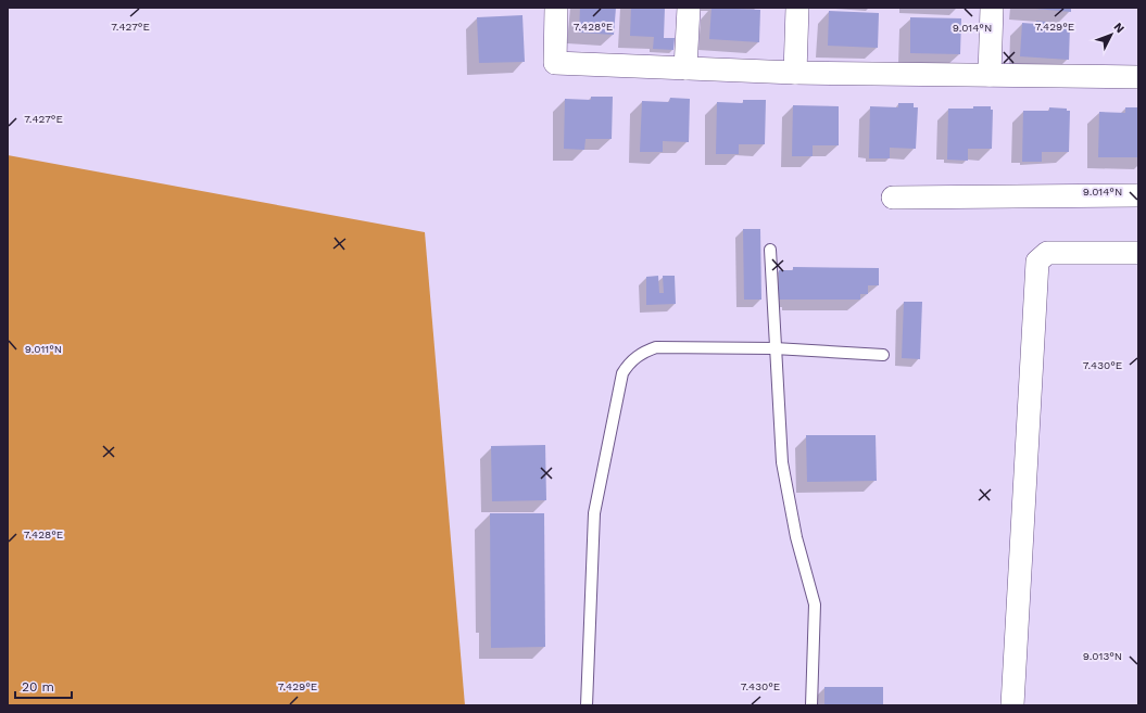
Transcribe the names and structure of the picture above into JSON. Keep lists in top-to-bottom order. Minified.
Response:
{"scale_bar":"20 m","north":"top right","coordinates":["7.428°E","7.427°E","7.429°E","9.014°N","9.011°N","7.430°E","9.013°N"]}
